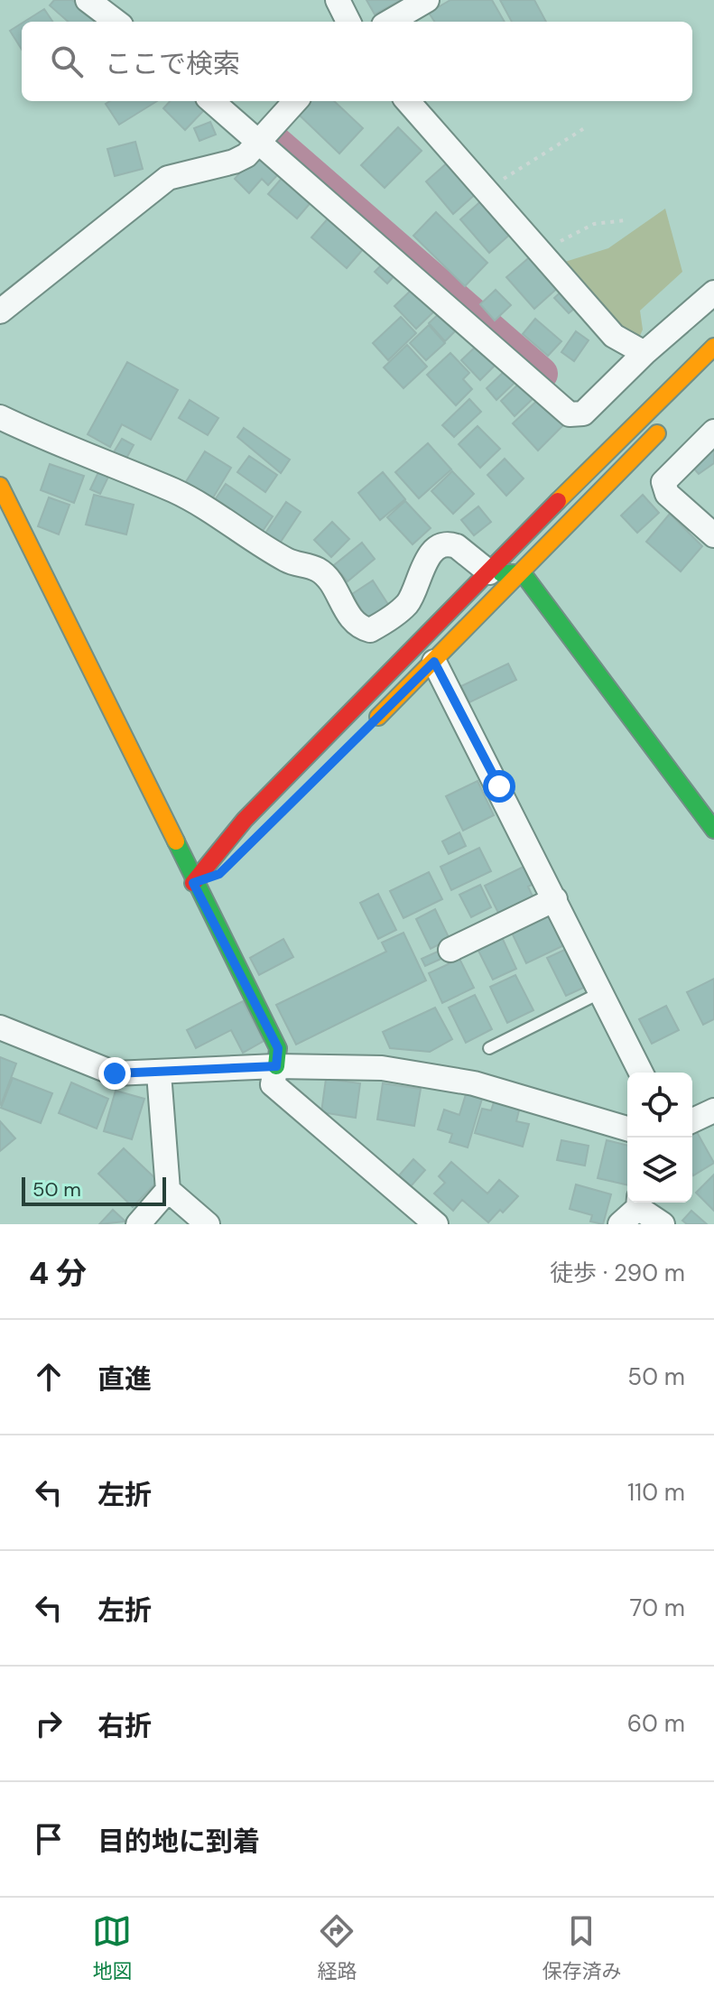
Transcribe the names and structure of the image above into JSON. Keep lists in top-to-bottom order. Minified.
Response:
{"scale_bar":"50 m","page":{"search":"ここで検索","scale":"50 m","heading":["4 分","徒歩 · 290 m"],"list":[["直進","50 m"],["左折","110 m"],["左折","70 m"],["右折","60 m"],"目的地に到着"],"nav":["地図","経路","保存済み"]}}
